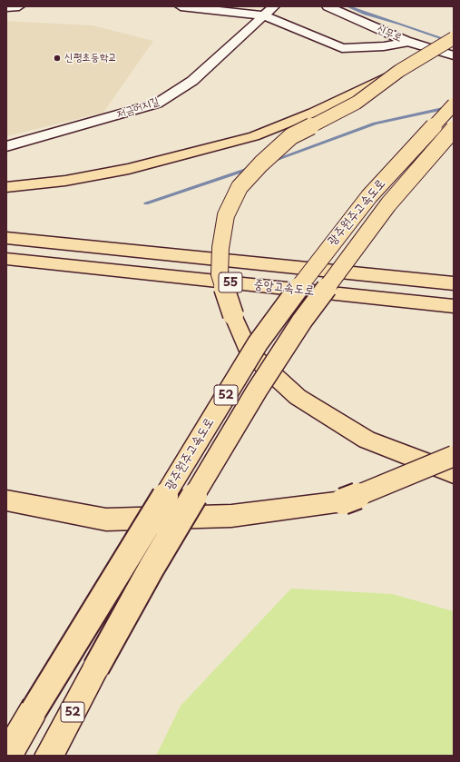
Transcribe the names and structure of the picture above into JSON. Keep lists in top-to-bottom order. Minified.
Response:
{"streets":{"highway":["광주원주고속도로","55","중앙고속도로","52"],"street":["신무로","저금어지길"]},"places":["신평초등학교"]}
